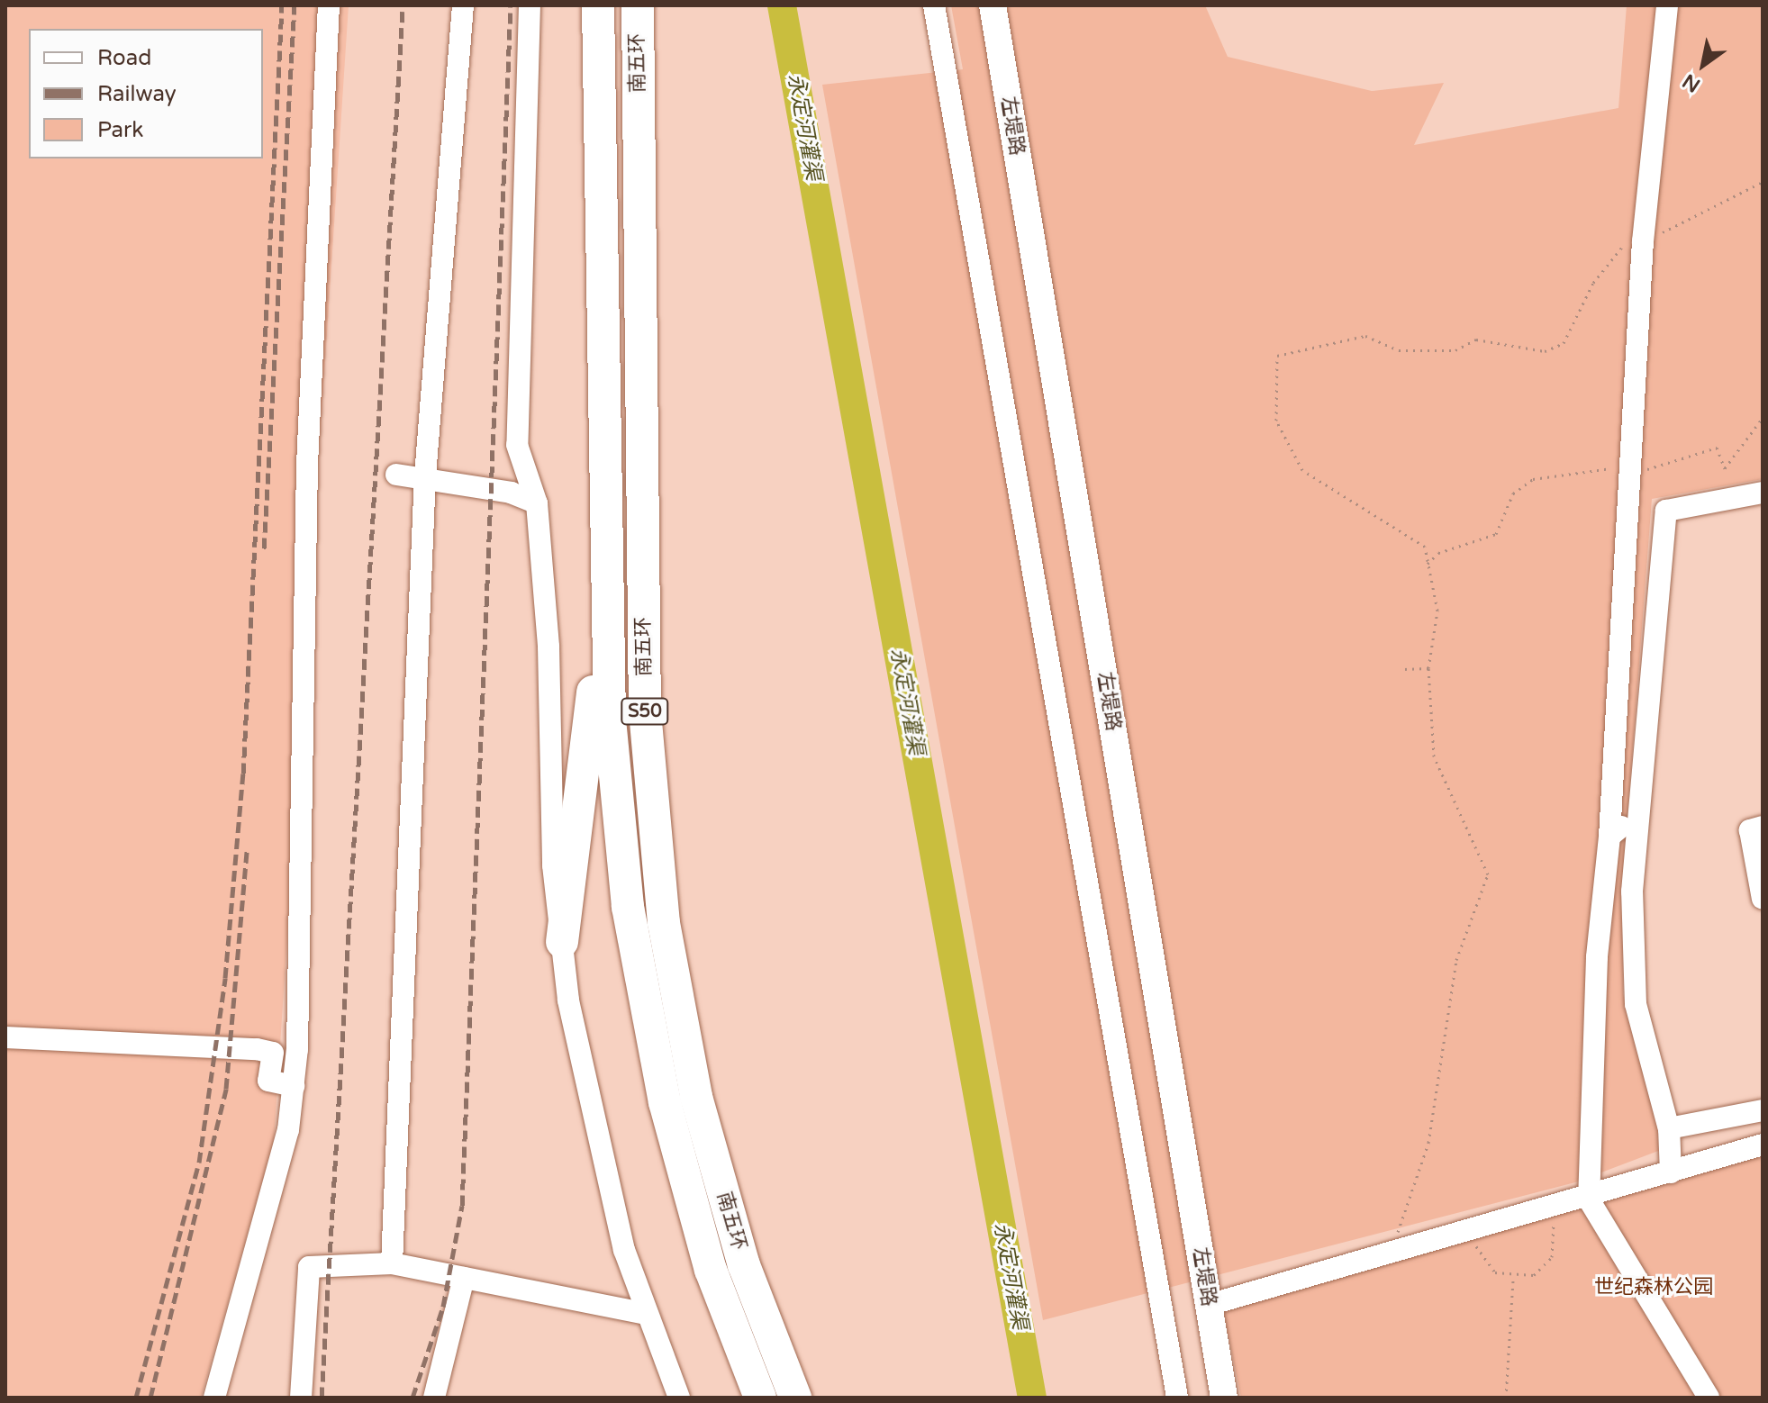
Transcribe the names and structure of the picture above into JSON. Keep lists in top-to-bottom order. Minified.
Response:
{"streets":{"highway":["南五环","S50"],"main road":["左堤路"]},"water":["永定河灌渠"],"parks":["世纪森林公园"],"legend":["Road","Railway","Park"],"north":"bottom left"}
